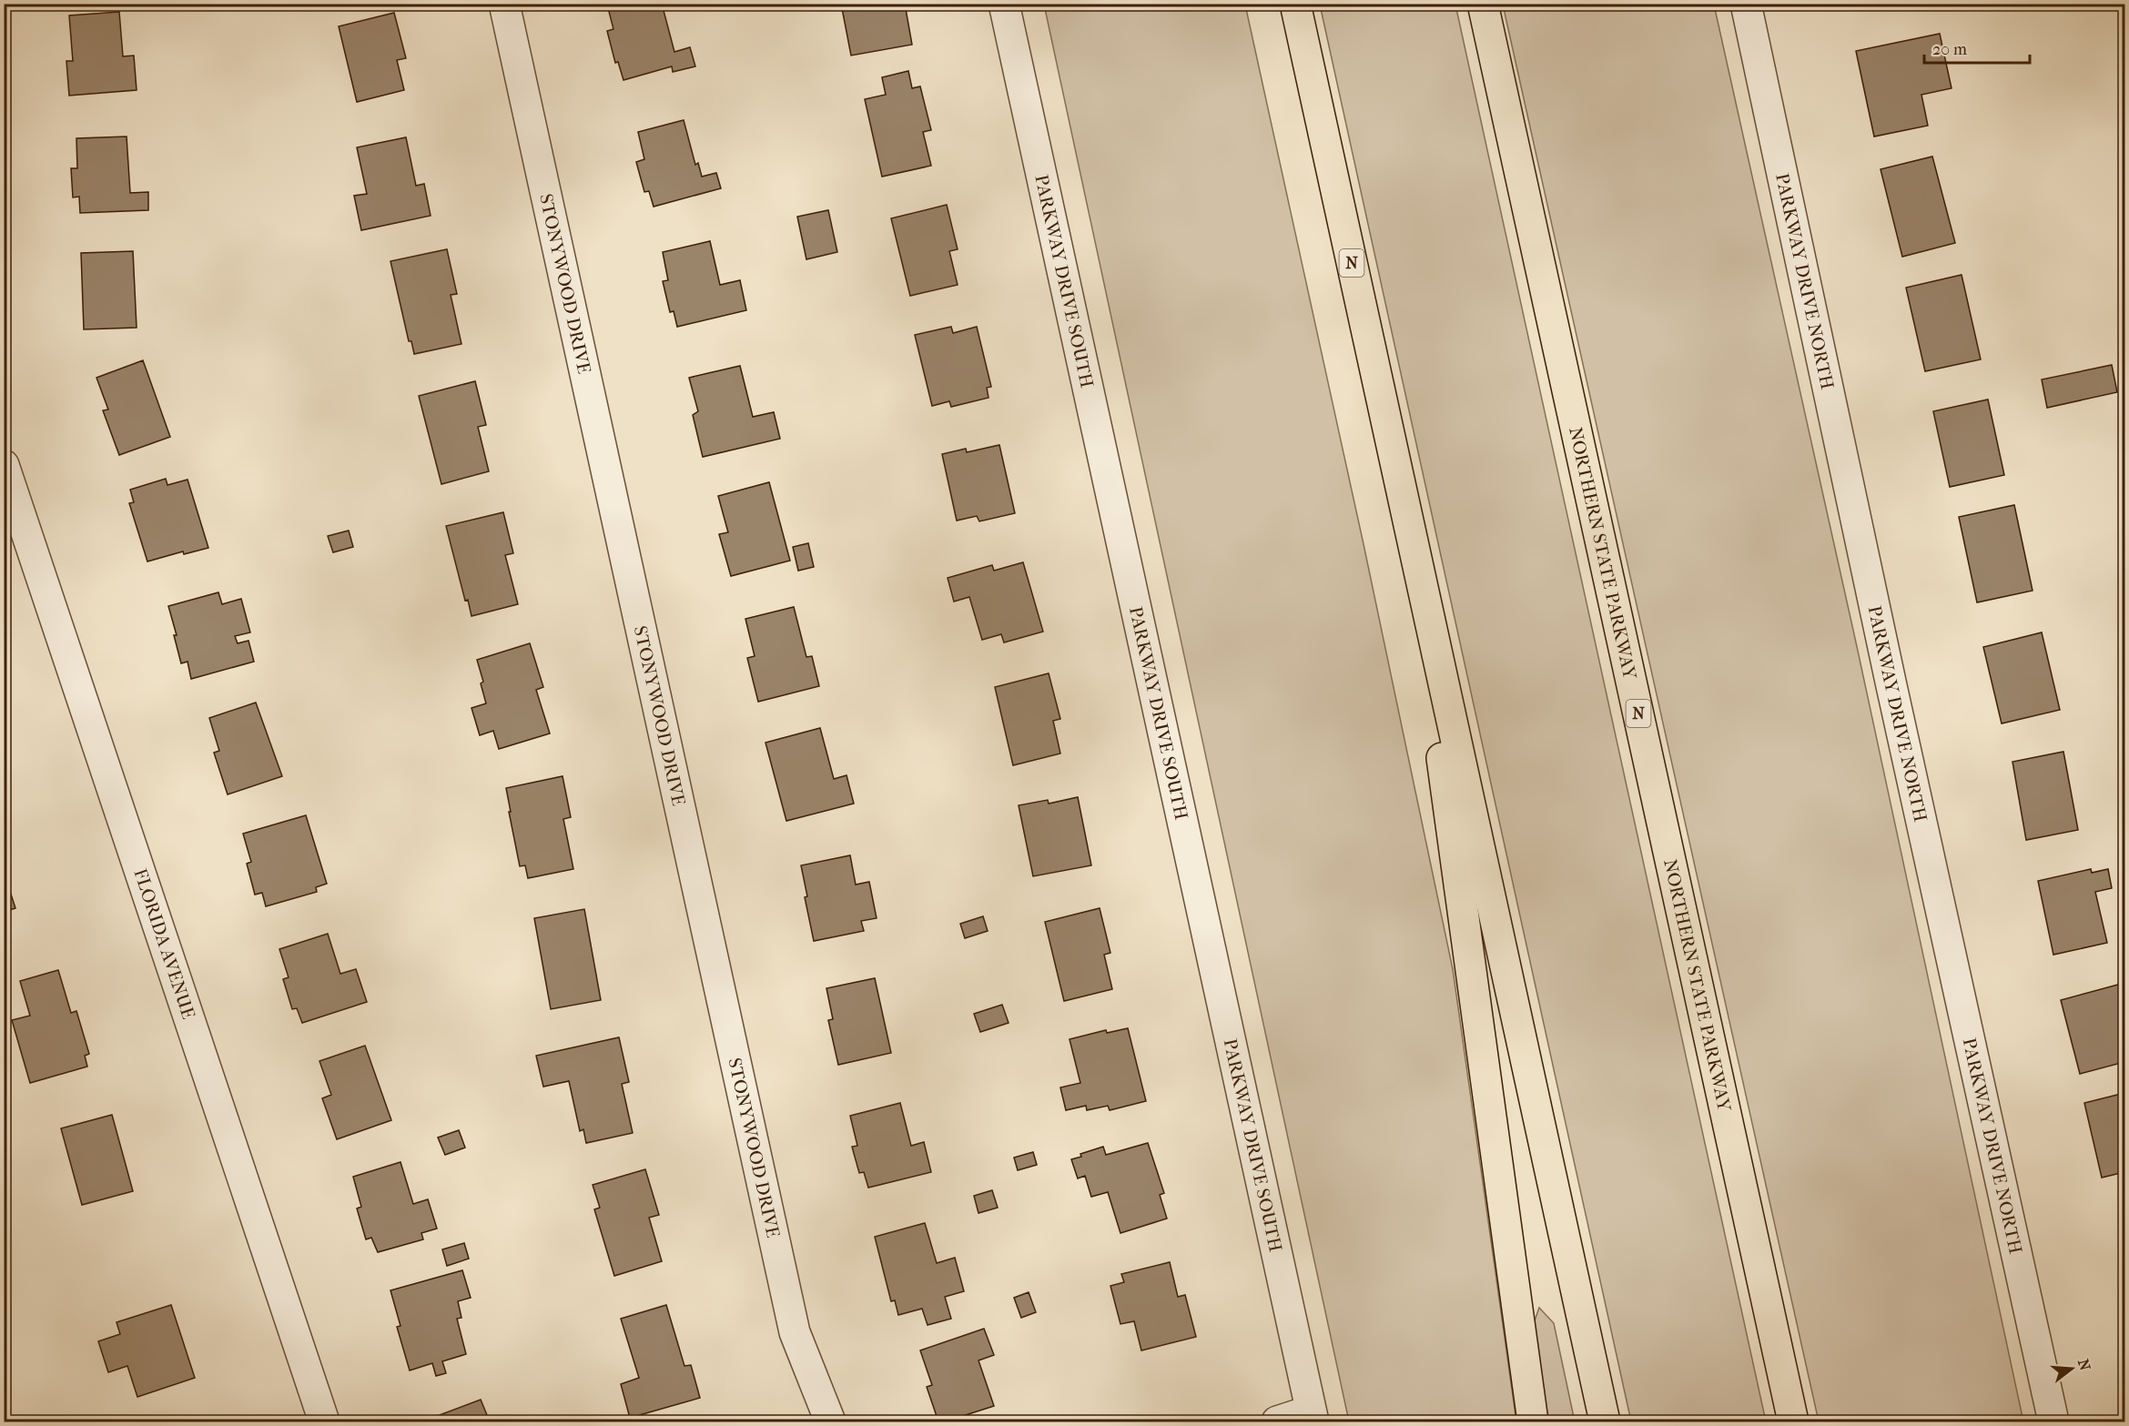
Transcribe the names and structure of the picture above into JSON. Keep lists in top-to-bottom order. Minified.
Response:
{"streets":{"highway":["N","NORTHERN STATE PARKWAY"],"street":["PARKWAY DRIVE SOUTH","PARKWAY DRIVE NORTH","STONYWOOD DRIVE","FLORIDA AVENUE"]},"scale_bar":"20 m","north":"right"}
